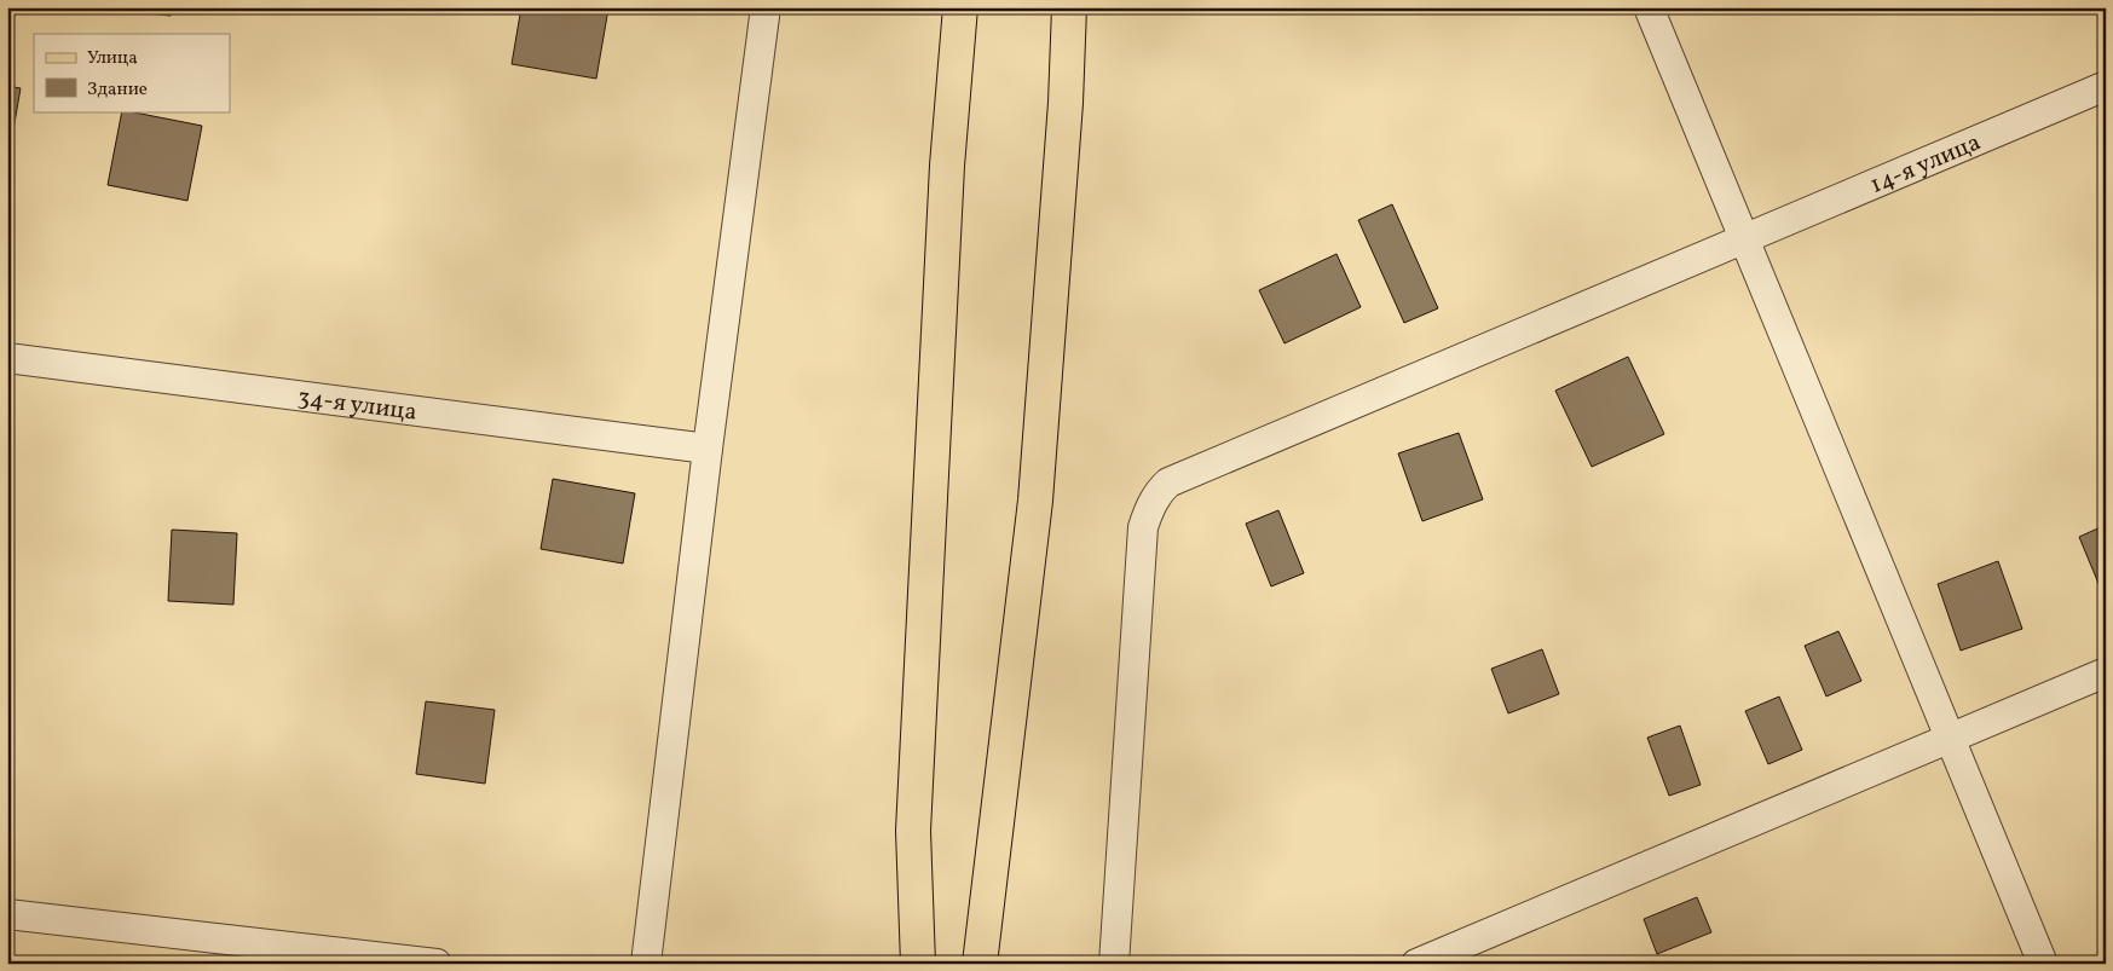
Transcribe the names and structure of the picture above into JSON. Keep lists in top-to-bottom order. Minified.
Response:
{"streets":{"street":["14-я улица","34-я улица"]},"legend":["Улица","Здание"]}
